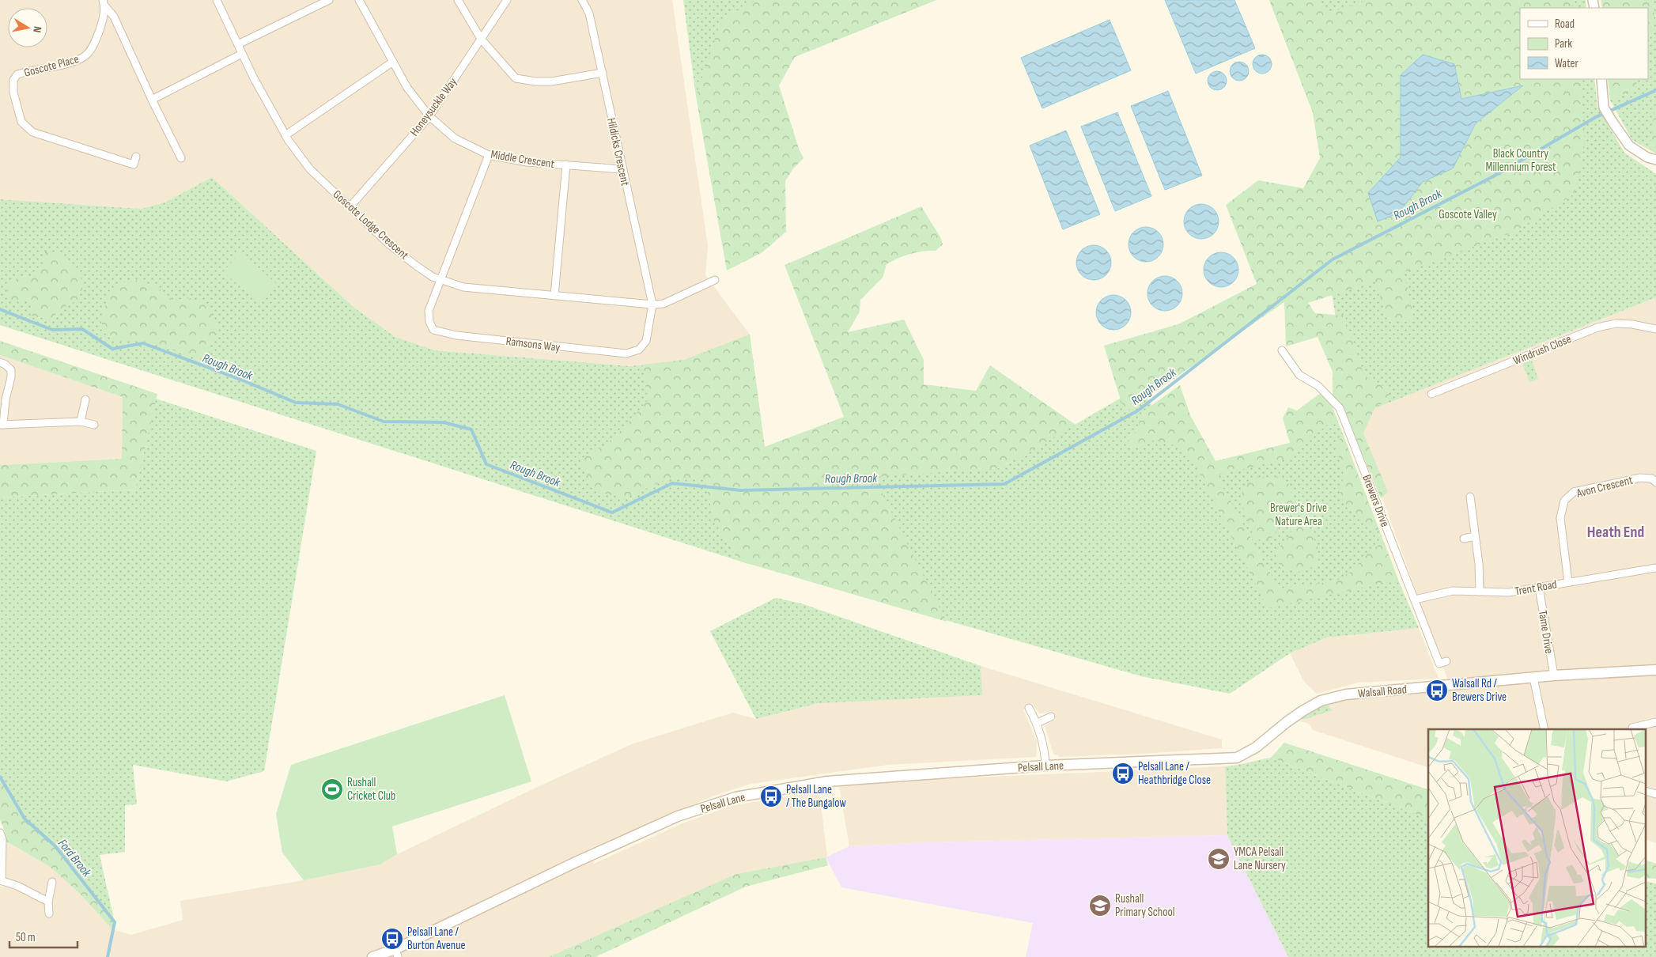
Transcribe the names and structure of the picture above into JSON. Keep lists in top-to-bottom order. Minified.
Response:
{"streets":{"main road":["Walsall Road","Pelsall Lane"],"street":["Goscote Place","Honeysuckle Way","Hildicks Crescent","Middle Crescent","Goscote Lodge Crescent","Ramsons Way","Windrush Close","Avon Crescent","Brewers Drive","Trent Road","Tame Drive"]},"crossings":[["Honeysuckle Way","Middle Crescent"],["Honeysuckle Way","Goscote Lodge Crescent"],["Hildicks Crescent","Middle Crescent"],["Hildicks Crescent","Goscote Lodge Crescent"],["Hildicks Crescent","Ramsons Way"],["Middle Crescent","Ramsons Way"],["Goscote Lodge Crescent","Ramsons Way"],["Avon Crescent","Trent Road"],["Brewers Drive","Trent Road"],["Trent Road","Tame Drive"],["Tame Drive","Walsall Road"],["Walsall Road","Pelsall Lane"]],"districts":["Heath End"],"water":["Rough Brook","Ford Brook"],"parks":["Black Country Millennium Forest","Goscote Valley","Brewer's Drive Nature Area"],"places":{"bus stop":["Walsall Rd / Brewers Drive","Pelsall Lane / Heathbridge Close","Pelsall Lane / The Bungalow","Pelsall Lane / Burton Avenue"],"sports":["Rushall Cricket Club"],"school or university":["YMCA Pelsall Lane Nursery","Rushall Primary School"]},"legend":["Road","Park","Water"],"scale_bar":"50 m","north":"right"}
